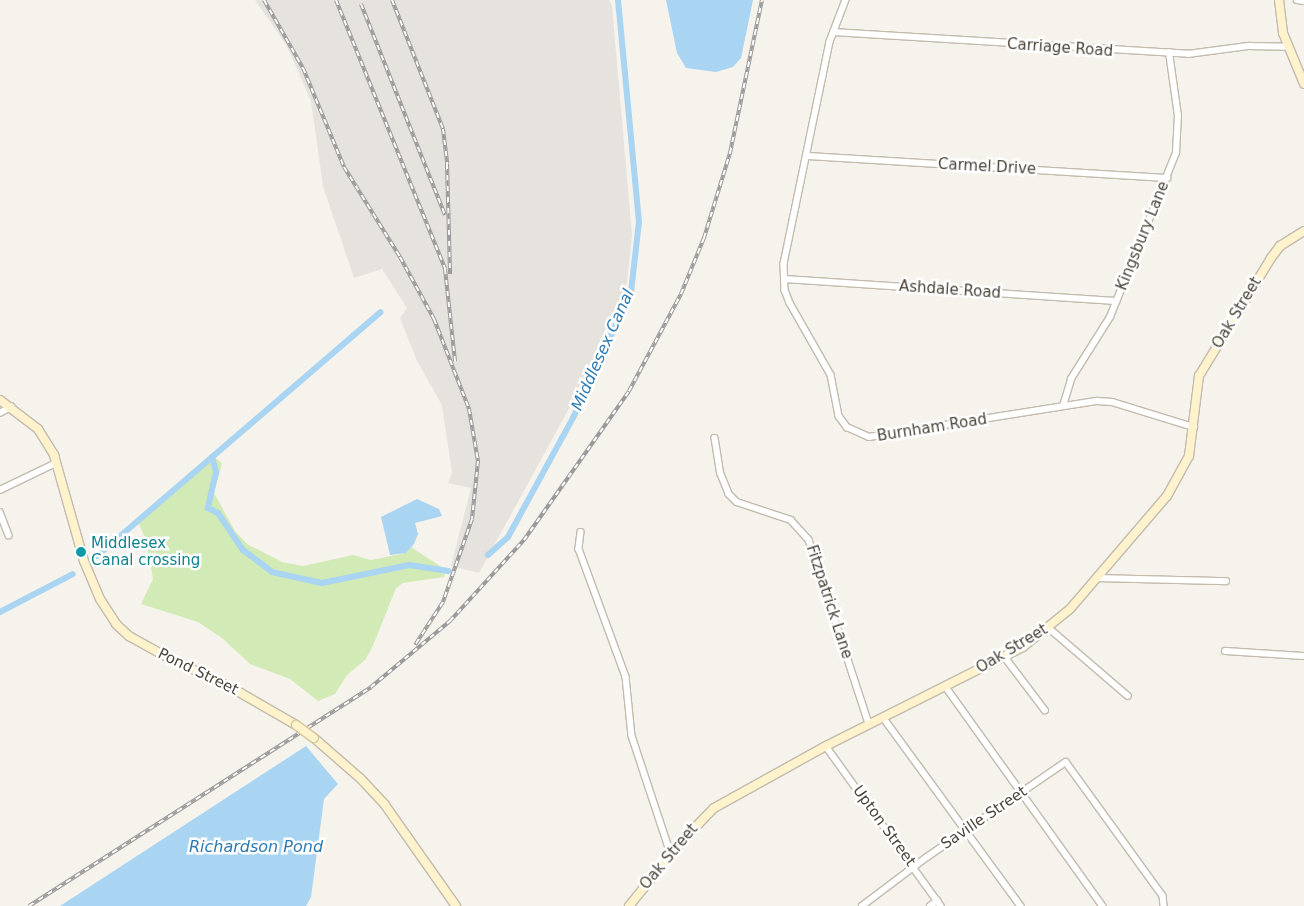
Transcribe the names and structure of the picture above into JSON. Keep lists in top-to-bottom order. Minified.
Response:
{"streets":{"street":["Carriage Road","Carmel Drive","Kingsbury Lane","Ashdale Road","Oak Street","Burnham Road","Fitzpatrick Lane","Pond Street","Saville Street","Upton Street"]},"crossings":[["Carriage Road","Kingsbury Lane"],["Carriage Road","Burnham Road"],["Carmel Drive","Kingsbury Lane"],["Carmel Drive","Burnham Road"],["Kingsbury Lane","Ashdale Road"],["Kingsbury Lane","Burnham Road"],["Ashdale Road","Burnham Road"],["Oak Street","Burnham Road"],["Oak Street","Fitzpatrick Lane"],["Oak Street","Upton Street"],["Saville Street","Upton Street"]],"water":["Middlesex Canal","Richardson Pond"],"places":["Middlesex Canal crossing"]}
